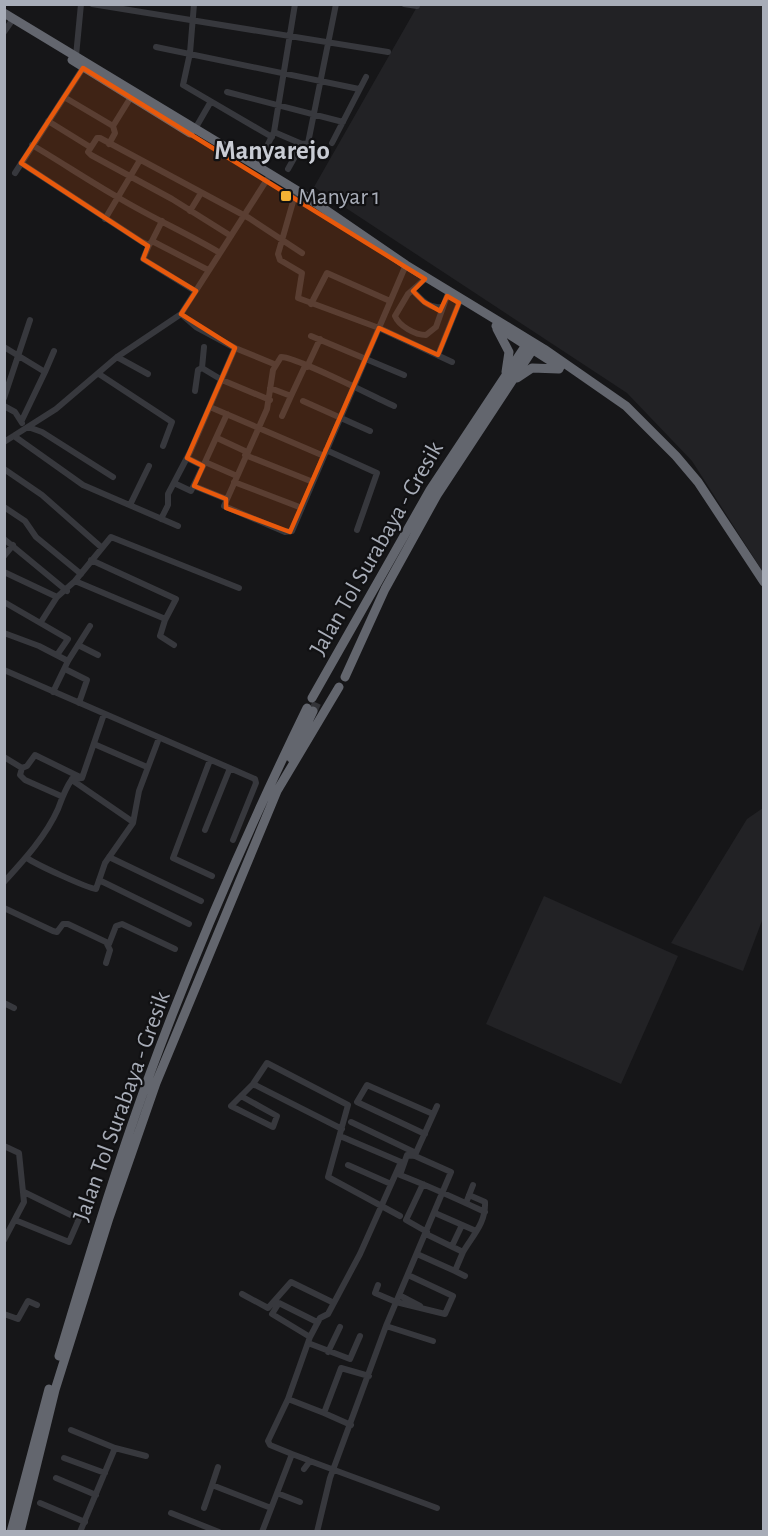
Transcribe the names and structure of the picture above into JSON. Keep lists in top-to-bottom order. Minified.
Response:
{"streets":{"highway":["Jalan Tol Surabaya - Gresik"]},"districts":["Manyarejo"],"places":{"transit":["Manyar 1"]}}
